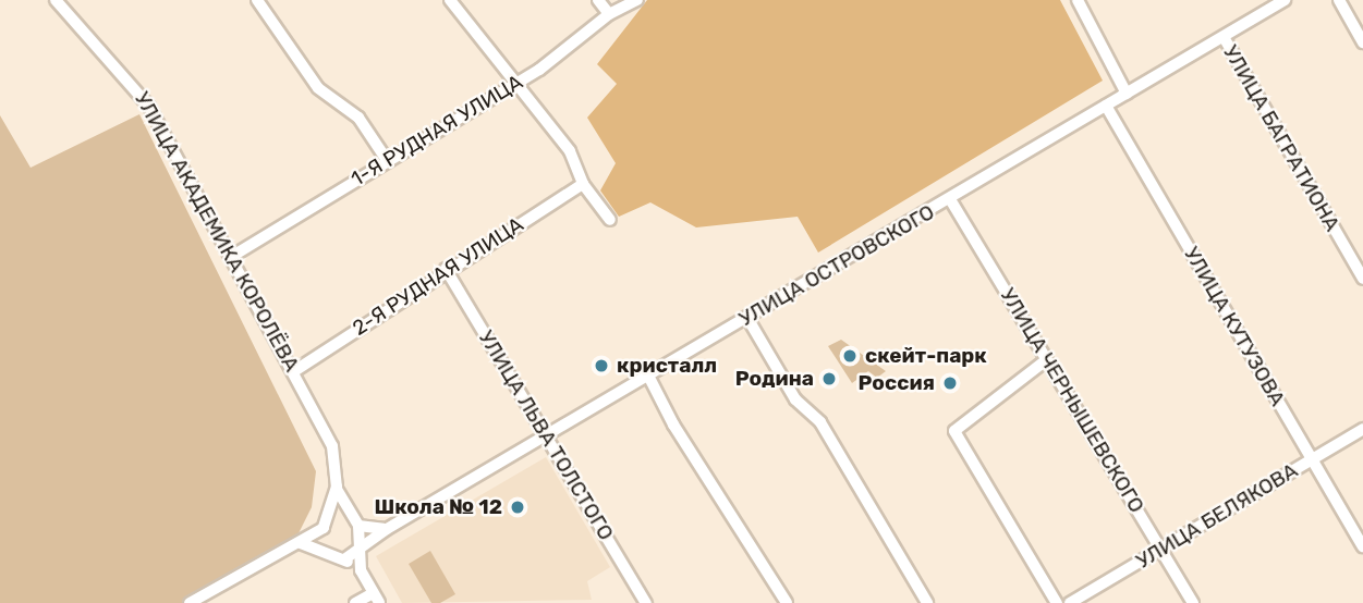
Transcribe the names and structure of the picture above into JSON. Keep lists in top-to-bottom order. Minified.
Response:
{"streets":{"street":["1-Я РУДНАЯ УЛИЦА","УЛИЦА БАГРАТИОНА","УЛИЦА АКАДЕМИКА КОРОЛЁВА","УЛИЦА ОСТРОВСКОГО","2-Я РУДНАЯ УЛИЦА","УЛИЦА КУТУЗОВА","УЛИЦА ЧЕРНЫШЕВСКОГО","УЛИЦА ЛЬВА ТОЛСТОГО","УЛИЦА БЕЛЯКОВА"]},"crossings":[["1-Я РУДНАЯ УЛИЦА","УЛИЦА АКАДЕМИКА КОРОЛЁВА"],["УЛИЦА БАГРАТИОНА","УЛИЦА ОСТРОВСКОГО"],["УЛИЦА АКАДЕМИКА КОРОЛЁВА","2-Я РУДНАЯ УЛИЦА"],["УЛИЦА ОСТРОВСКОГО","УЛИЦА КУТУЗОВА"],["УЛИЦА ОСТРОВСКОГО","УЛИЦА ЧЕРНЫШЕВСКОГО"],["УЛИЦА ОСТРОВСКОГО","УЛИЦА ЛЬВА ТОЛСТОГО"],["2-Я РУДНАЯ УЛИЦА","УЛИЦА ЛЬВА ТОЛСТОГО"],["УЛИЦА КУТУЗОВА","УЛИЦА БЕЛЯКОВА"],["УЛИЦА ЧЕРНЫШЕВСКОГО","УЛИЦА БЕЛЯКОВА"]],"places":["скейт-парк","кристалл","Родина","Россия","Школа № 12"]}
